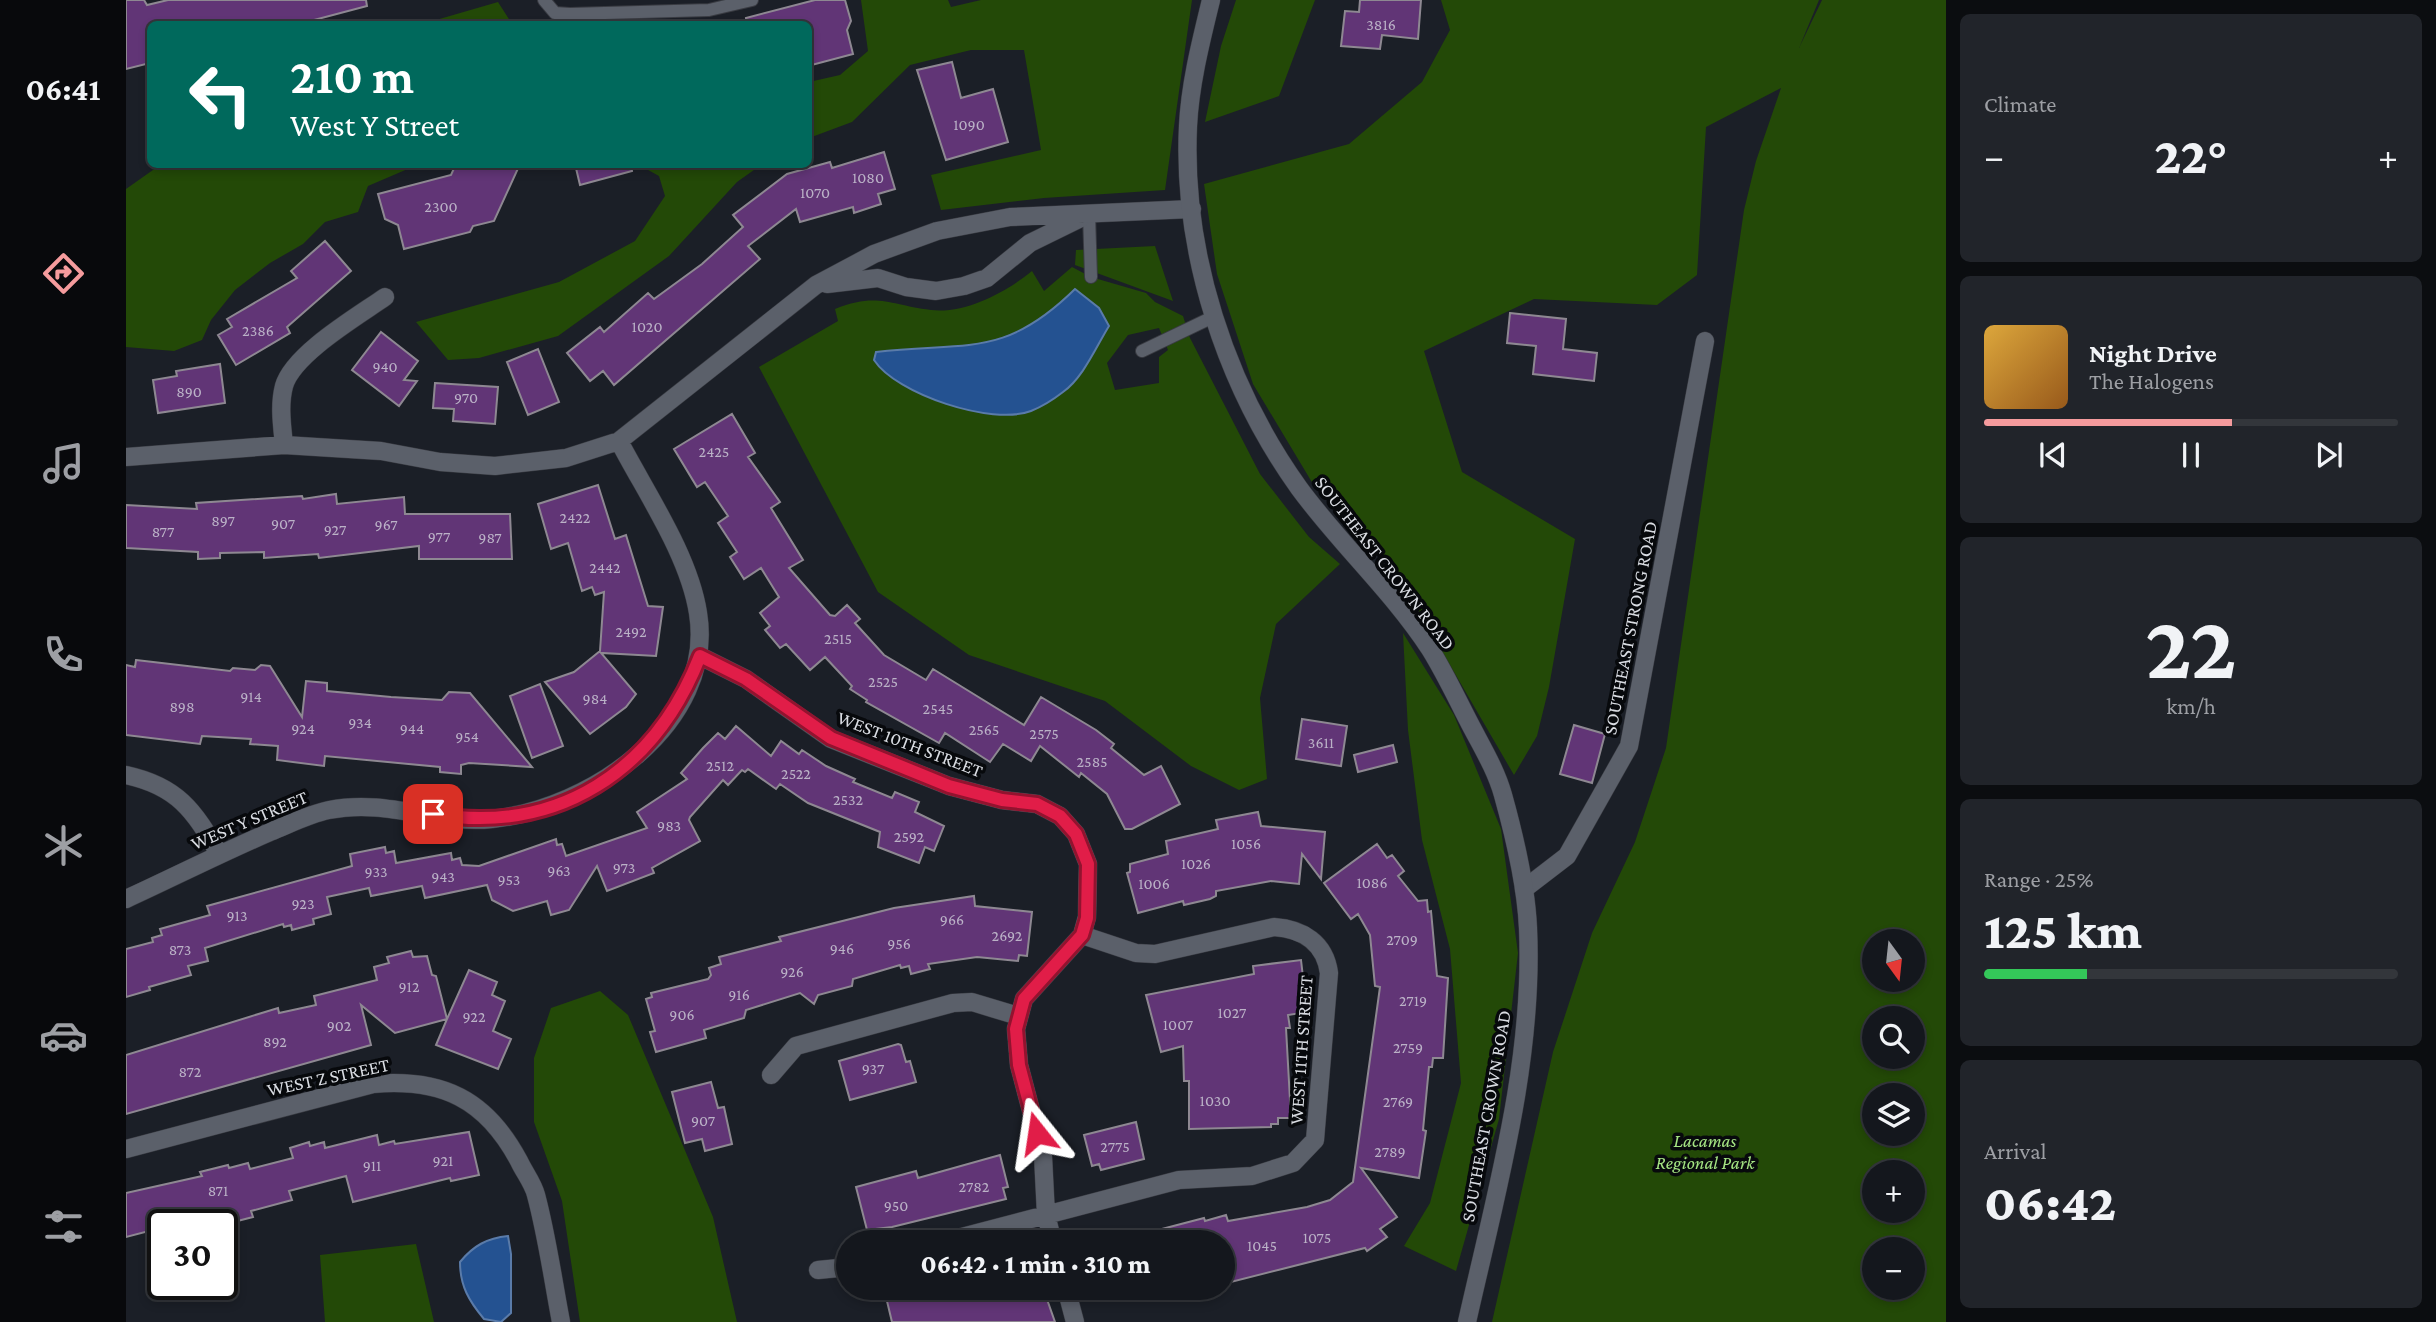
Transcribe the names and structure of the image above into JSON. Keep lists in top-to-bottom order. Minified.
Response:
{"streets":{"street":["SOUTHEAST CROWN ROAD","SOUTHEAST STRONG ROAD","WEST 10TH STREET","WEST Y STREET","WEST 11TH STREET","WEST Z STREET"]},"crossings":[["SOUTHEAST CROWN ROAD","SOUTHEAST STRONG ROAD"],["WEST 10TH STREET","WEST Y STREET"],["WEST 10TH STREET","WEST 11TH STREET"]],"parks":["Lacamas Regional Park"],"house_numbers":["3816","1090","1080","1070","2300","1020","2386","940","890","970","2425","2422","897","907","967","927","877","977","987","2442","2492","2515","2525","914","984","898","2545","934","924","944","2565","2575","954","3611","2585","2512","2522","2532","983","2592","1056","1026","973","963","933","943","953","1086","1006","923","913","966","2692","2709","956","946","873","926","912","916","2719","1027","906","922","1007","902","892","2759","937","872","1030","2769","907","2775","2789","921","911","2782","871","950","1075","1045"],"north":"bottom","page":{"tabs":"06:41","tile":["Climate",["22","km/h"],["Range · 25%","125 km"],["Arrival","06:42"]],"turn":["210 m","West Y Street"],"heat":["−","22°","+"],"song":["Night Drive","The Halogens"],"map_buttons":["+","−"],"limit":"30","trip":"06:42 · 1 min · 310 m"}}
